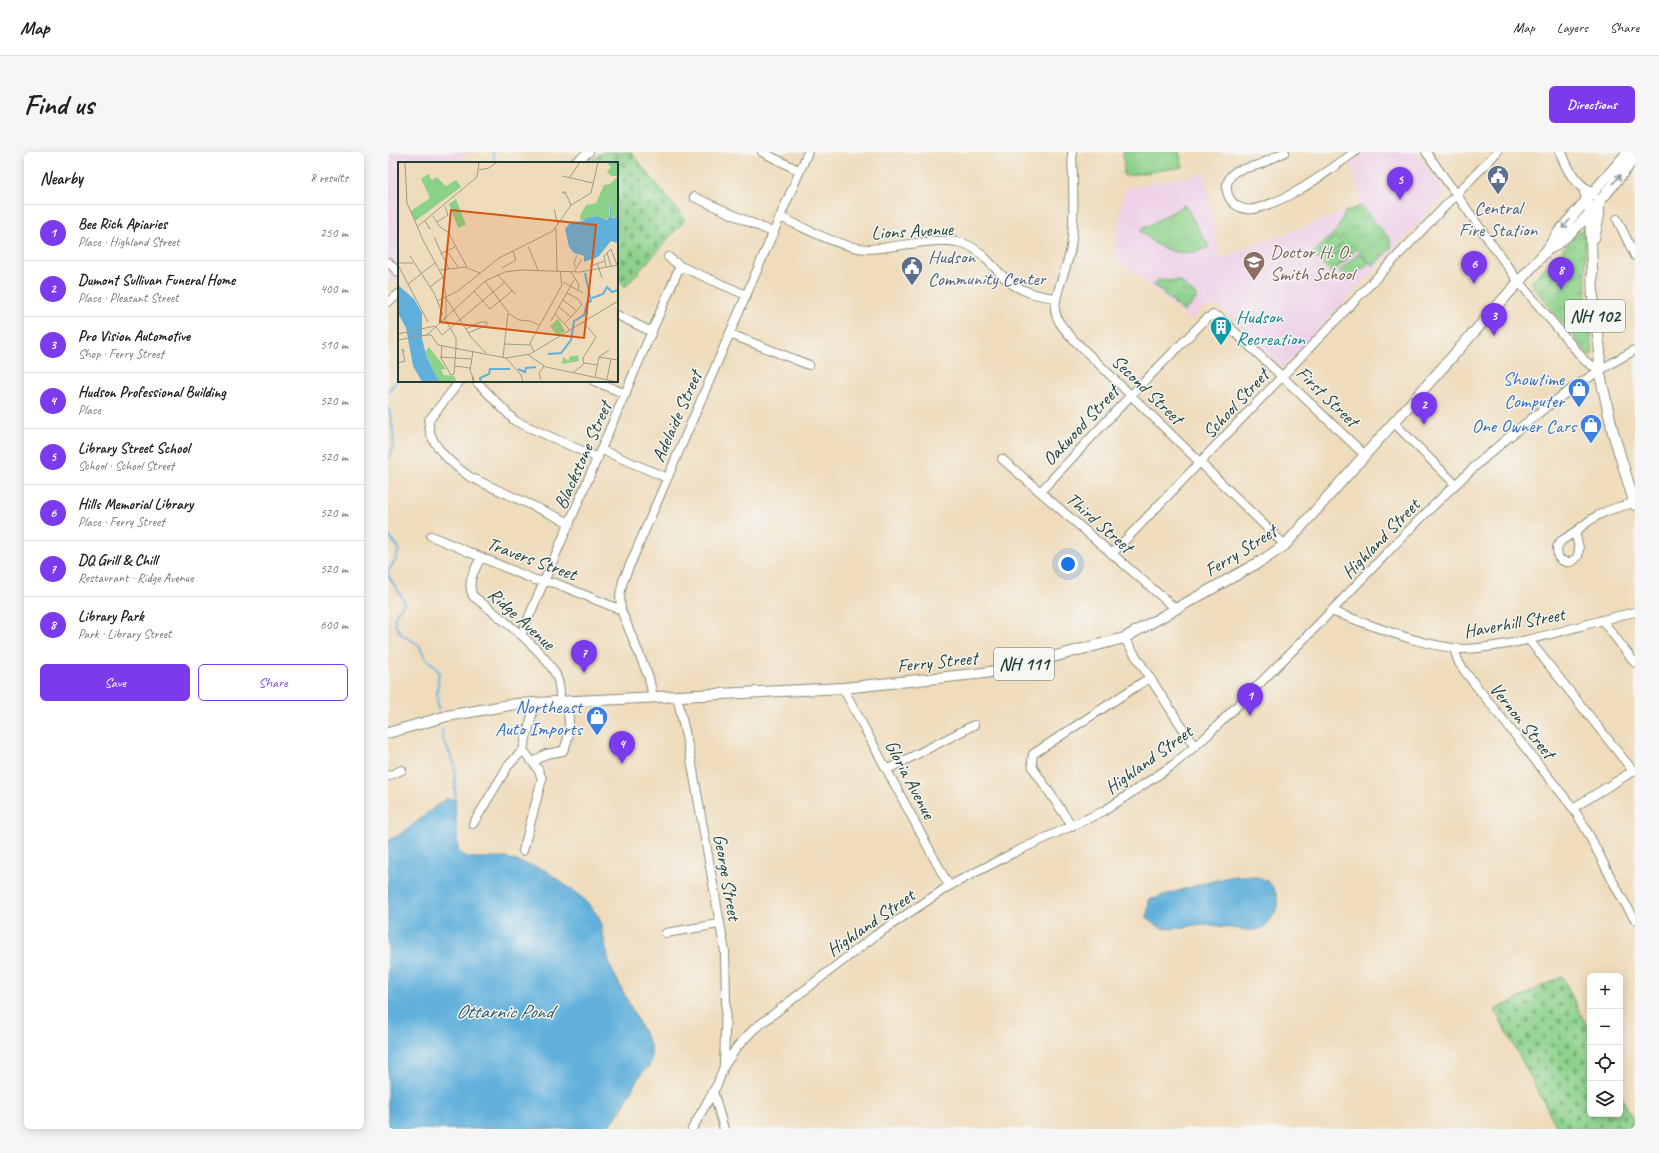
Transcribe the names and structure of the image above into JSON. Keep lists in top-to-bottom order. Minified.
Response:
{"streets":{"main road":["NH 102","Ferry Street","NH 111"],"street":["Lions Avenue","Second Street","First Street","School Street","Adelaide Street","Oakwood Street","Blackstone Street","Third Street","Highland Street","Travers Street","Ridge Avenue","Haverhill Street","Vernon Street","Gloria Avenue","George Street"]},"crossings":[["Lions Avenue","Second Street"],["Lions Avenue","Adelaide Street"],["NH 102","Highland Street"],["Second Street","School Street"],["Second Street","Oakwood Street"],["Second Street","Ferry Street"],["First Street","School Street"],["First Street","Oakwood Street"],["First Street","Ferry Street"],["School Street","Third Street"],["Adelaide Street","Ferry Street"],["Adelaide Street","Travers Street"],["Oakwood Street","Third Street"],["Blackstone Street","Travers Street"],["Blackstone Street","Ridge Avenue"],["Third Street","Ferry Street"],["Highland Street","Haverhill Street"],["Highland Street","Gloria Avenue"],["Highland Street","George Street"],["Ferry Street","Ridge Avenue"],["Ferry Street","Gloria Avenue"],["Ferry Street","George Street"],["Travers Street","Ridge Avenue"],["Haverhill Street","Vernon Street"]],"water":["Ottarnic Pond"],"places":{"public building":["Central Fire Station","Hudson Community Center"],"school or university":["Doctor H. O. Smith School"],"building":["Hudson Recreation"],"shop":["Showtime Computer","One Owner Cars","Northeast Auto Imports"]},"page":{"header":"Map","nav":["Map","Layers","Share"],"buttons":["Directions",["Save","Share"]],"title":"Find us","heading":["Nearby","8 results"],"pins":["5","6","8","3","2","7","1","4"],"list":[{"mark":"1","name":"Bee Rich Apiaries","note":"Place · Highland Street","value":"250 m"},{"mark":"2","name":"Dumont Sullivan Funeral Home","note":"Place · Pleasant Street","value":"400 m"},{"mark":"3","name":"Pro Vision Automotive","note":"Shop · Ferry Street","value":"510 m"},{"mark":"4","name":"Hudson Professional Building","note":"Place","value":"520 m"},{"mark":"5","name":"Library Street School","note":"School · School Street","value":"520 m"},{"mark":"6","name":"Hills Memorial Library","note":"Place · Ferry Street","value":"520 m"},{"mark":"7","name":"DQ Grill & Chill","note":"Restaurant · Ridge Avenue","value":"520 m"},{"mark":"8","name":"Library Park","note":"Park · Library Street","value":"600 m"}],"map_buttons":["+","−"]}}
